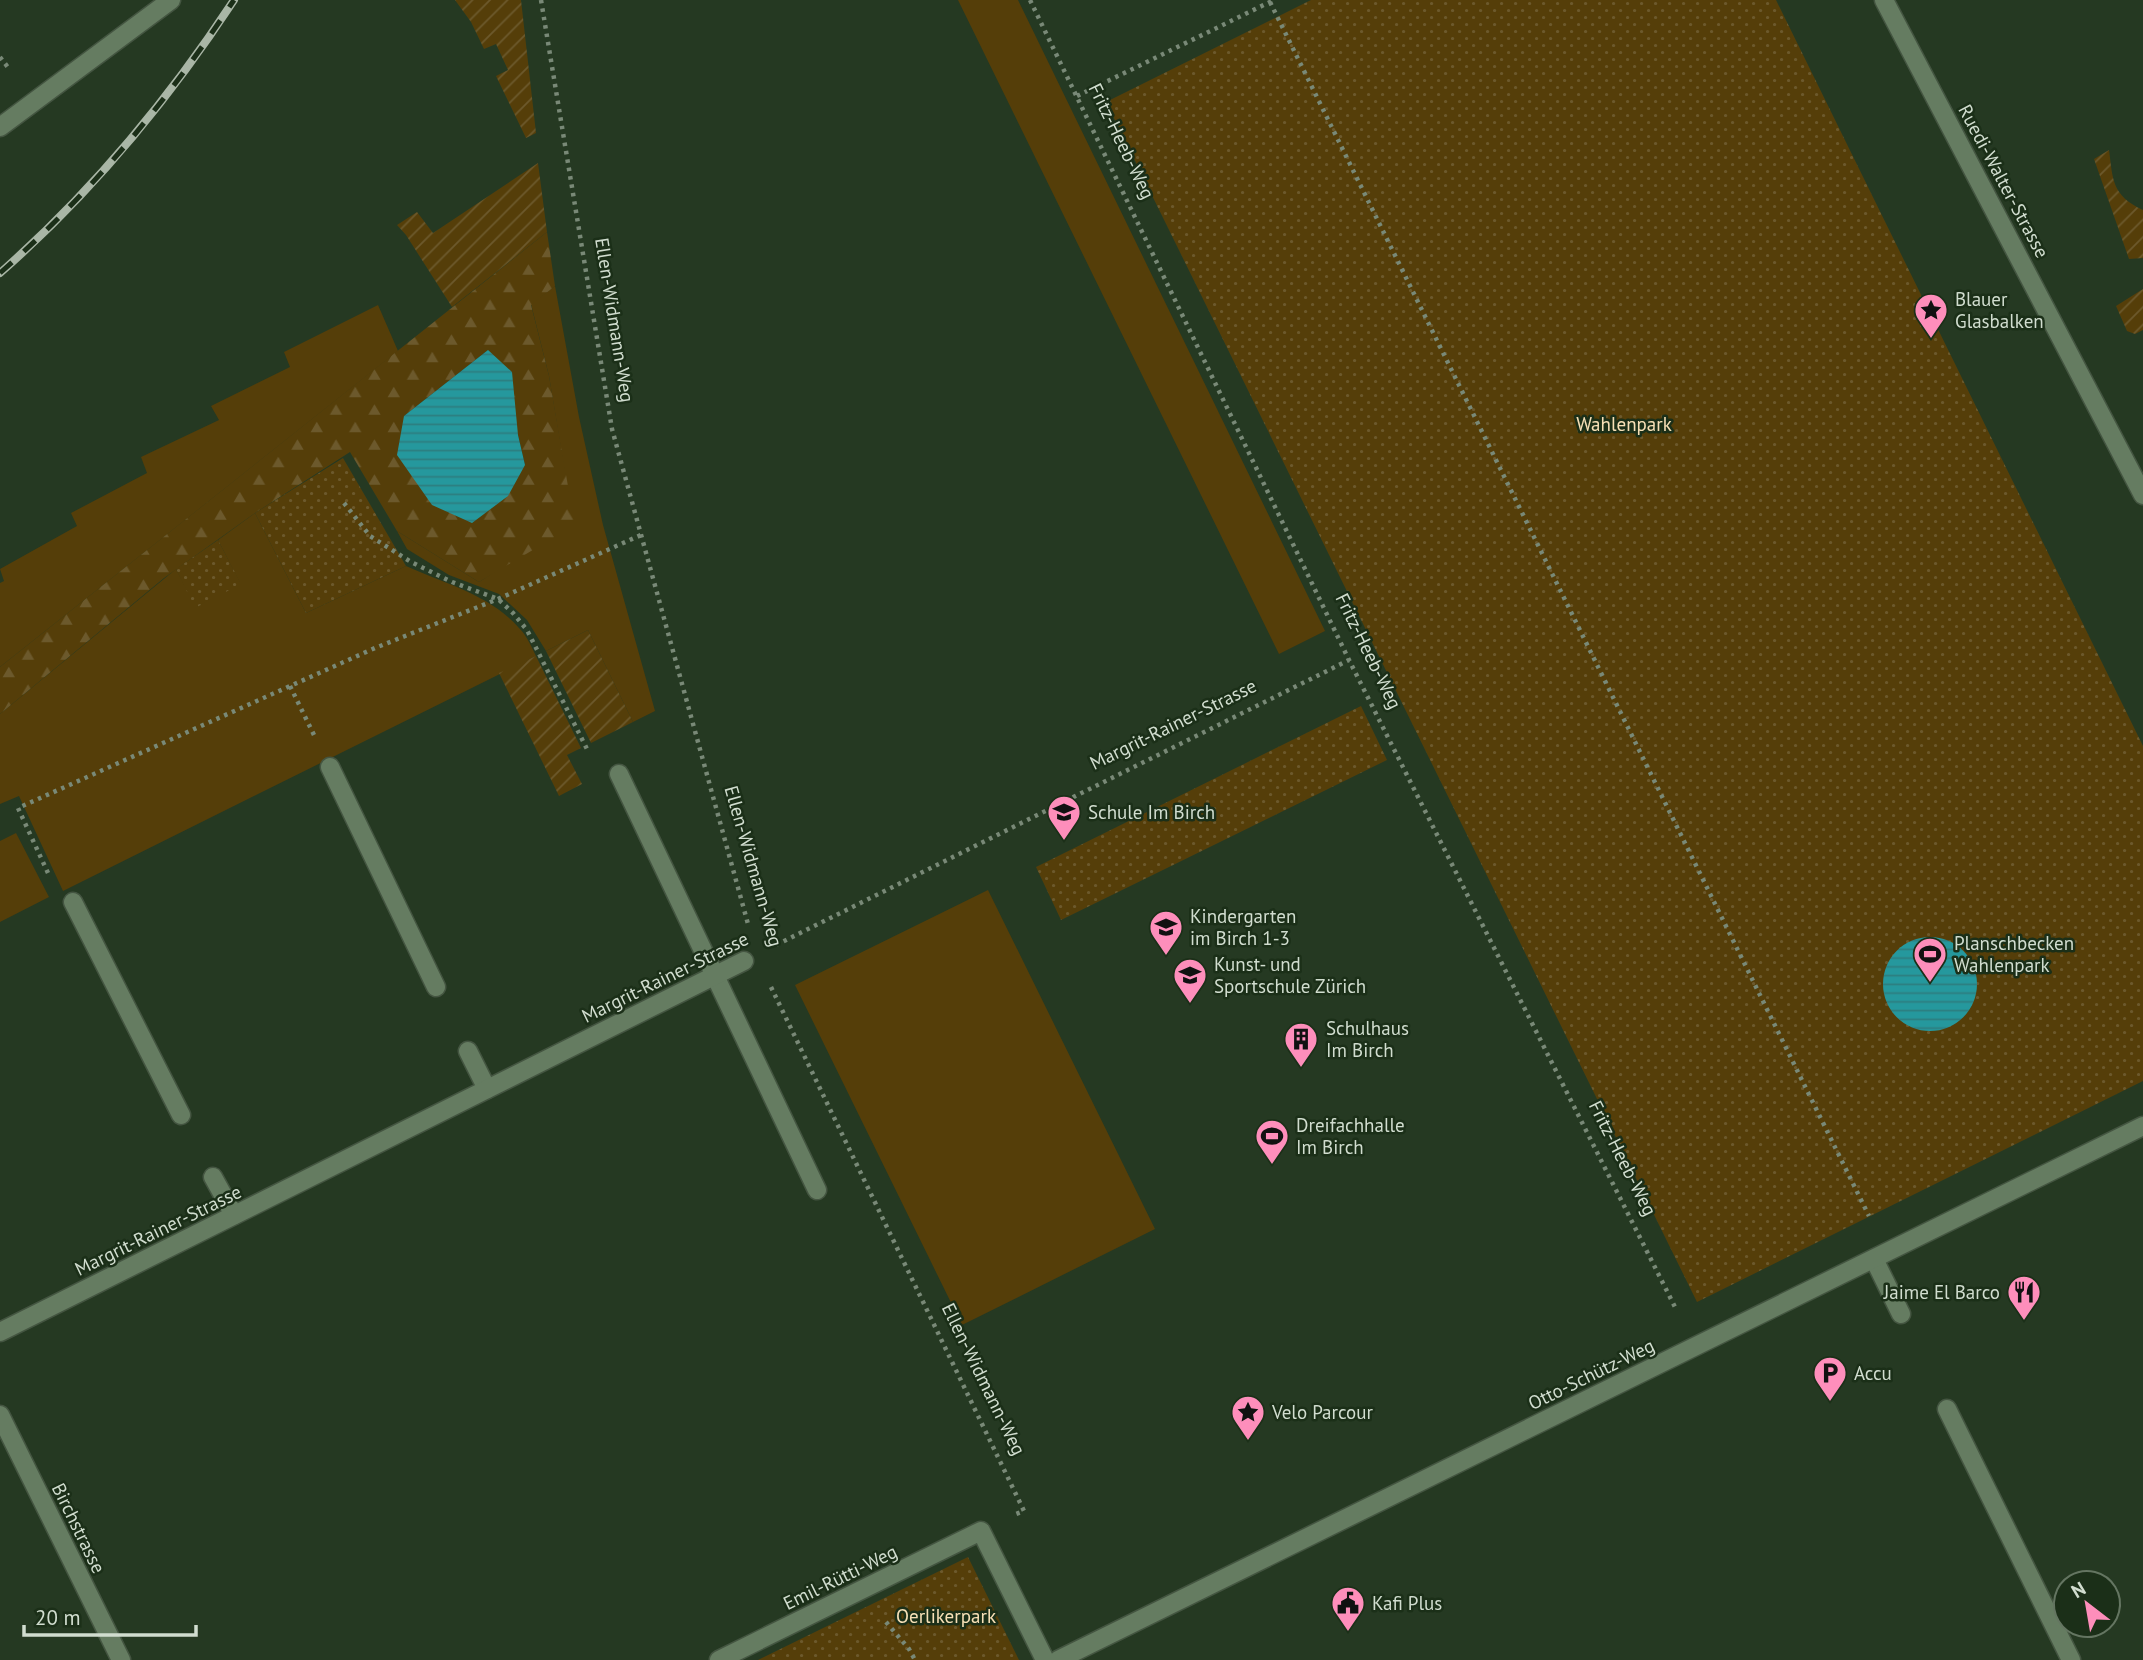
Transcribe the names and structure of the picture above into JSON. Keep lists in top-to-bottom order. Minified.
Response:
{"streets":{"street":["Ruedi-Walter-Strasse","Margrit-Rainer-Strasse","Otto-Schütz-Weg","Birchstrasse","Emil-Rütti-Weg"],"path":["Fritz-Heeb-Weg","Ellen-Widmann-Weg"]},"crossings":[["Fritz-Heeb-Weg","Margrit-Rainer-Strasse"],["Ellen-Widmann-Weg","Margrit-Rainer-Strasse"],["Ellen-Widmann-Weg","Emil-Rütti-Weg"]],"parks":["Wahlenpark","Oerlikerpark"],"places":{"place":["Blauer Glasbalken","Velo Parcour"],"school or university":["Schule Im Birch","Kindergarten im Birch 1-3","Kunst- und Sportschule Zürich"],"sports":["Planschbecken Wahlenpark","Dreifachhalle Im Birch"],"building":["Schulhaus Im Birch"],"restaurant":["Jaime El Barco"],"parking":["Accu"],"public building":["Kafi Plus"]},"scale_bar":"20 m","north":"top left"}
